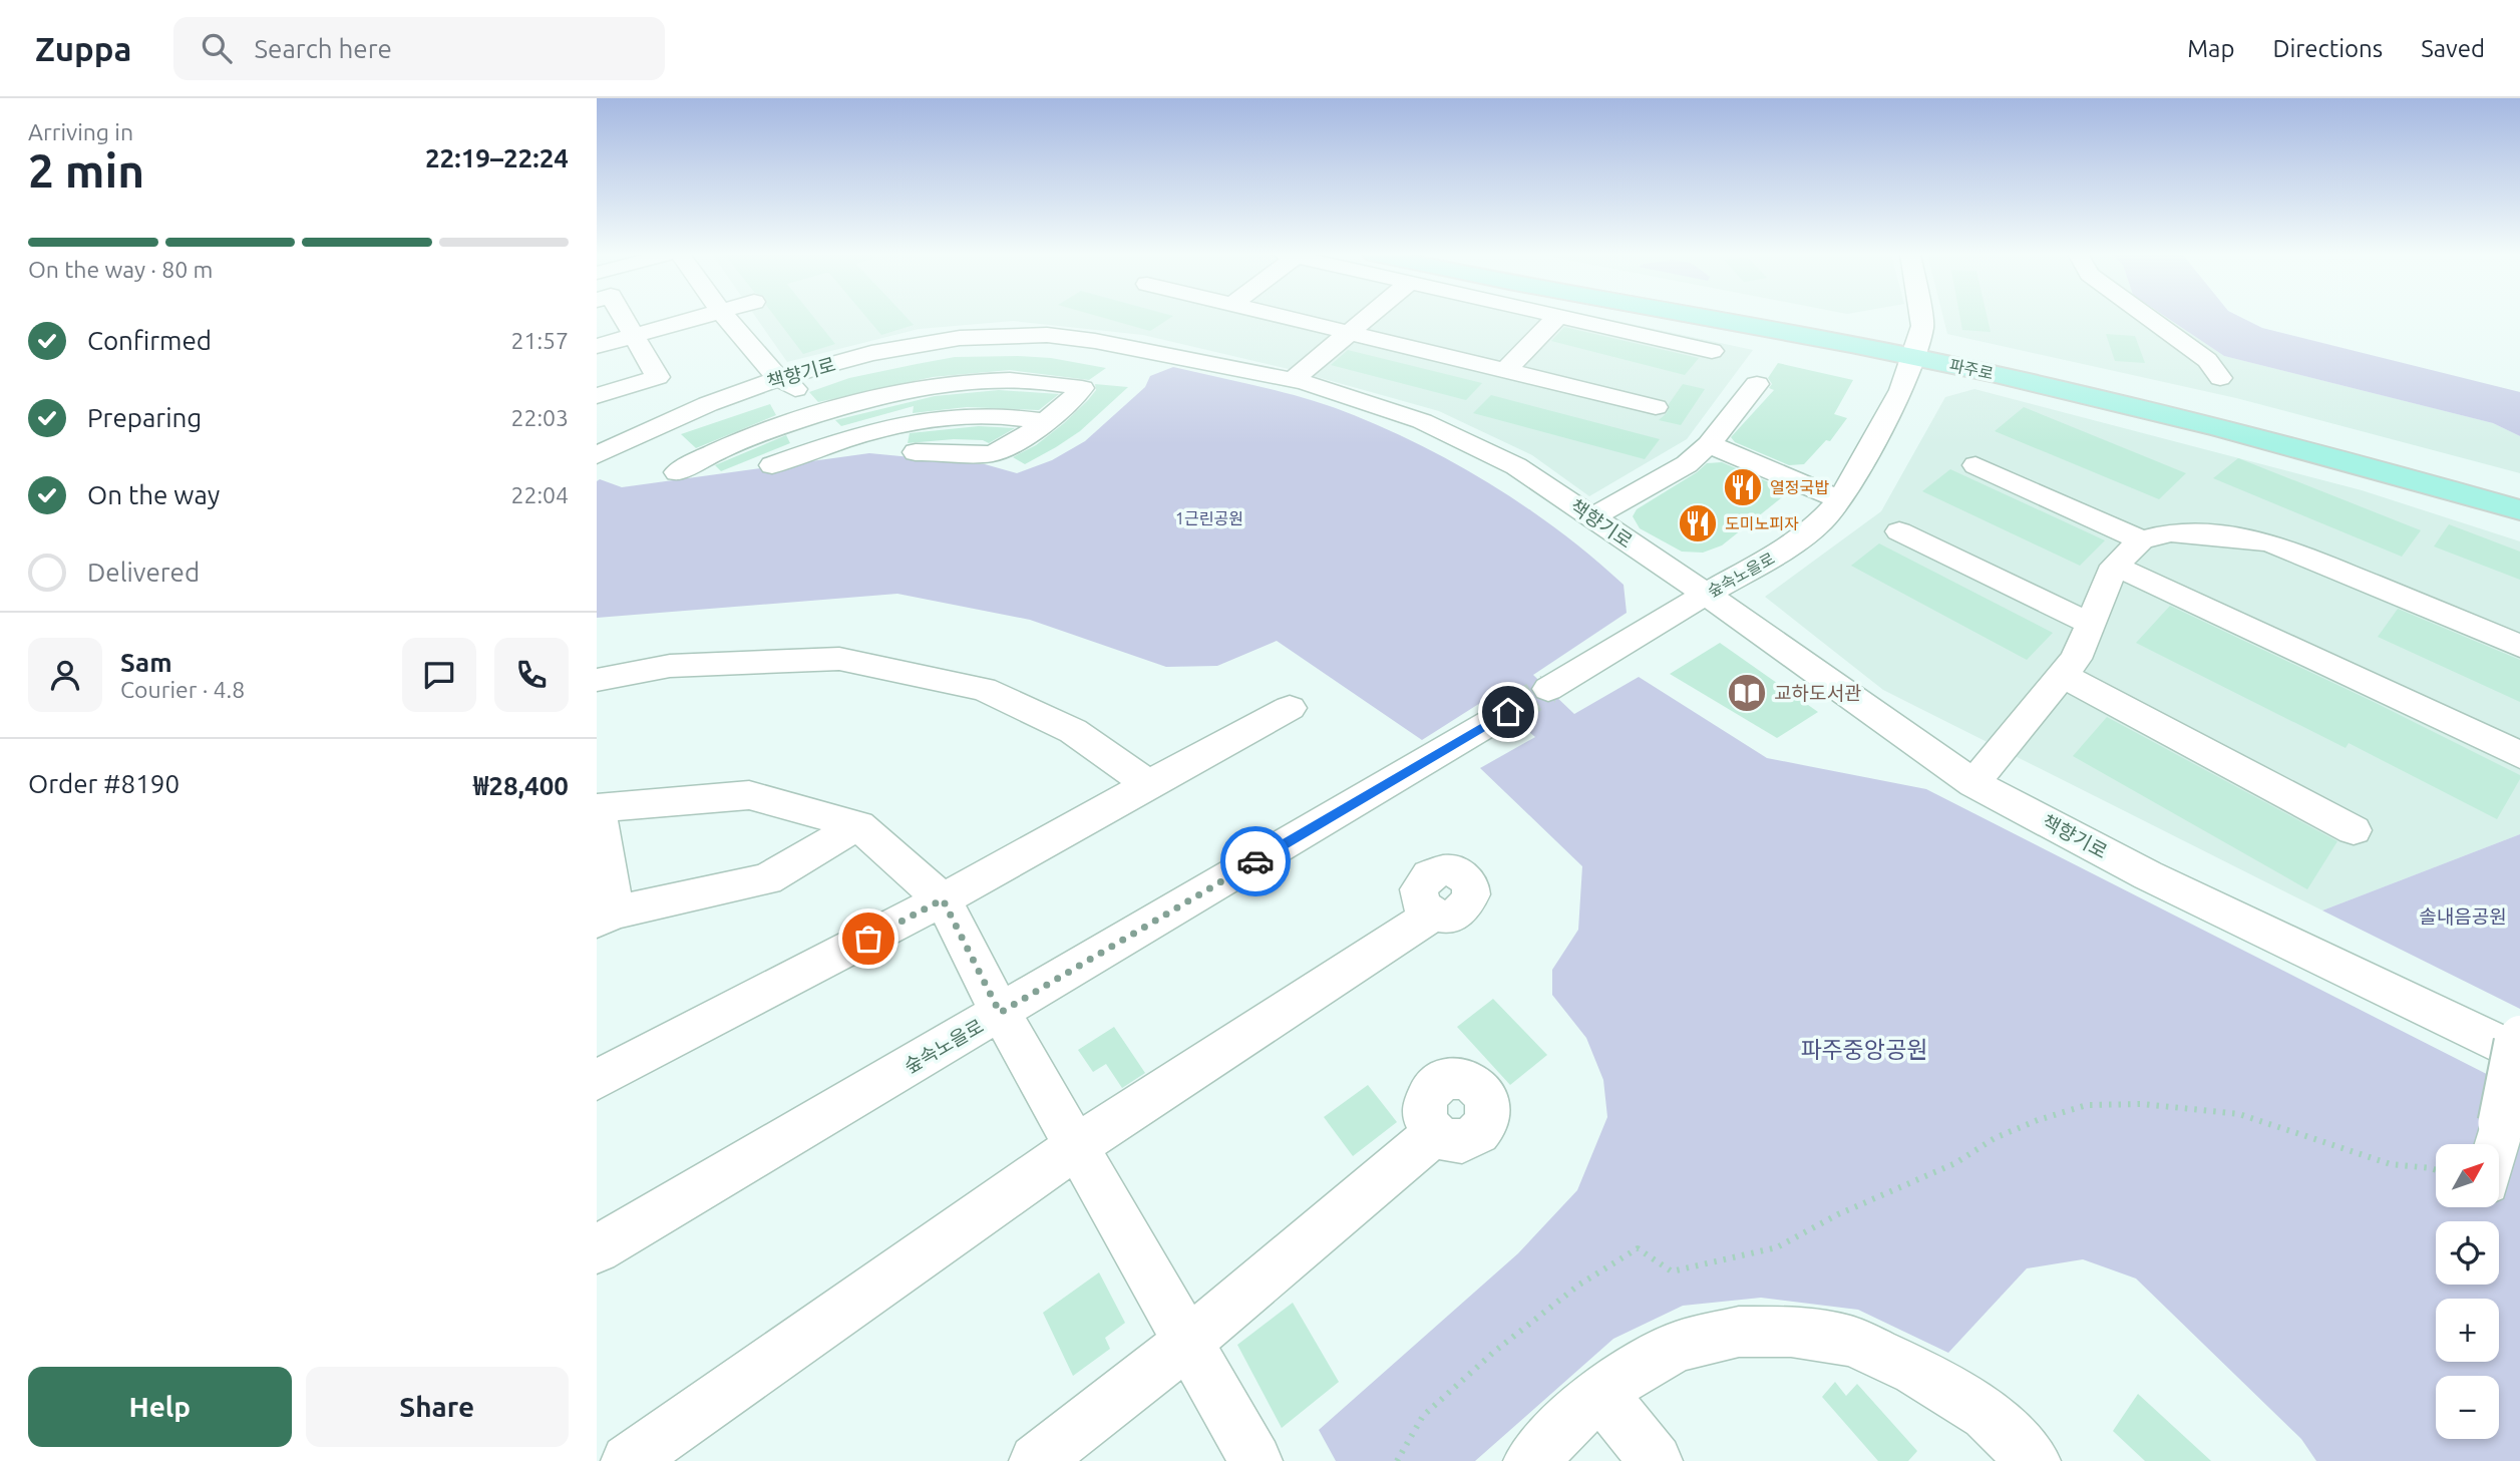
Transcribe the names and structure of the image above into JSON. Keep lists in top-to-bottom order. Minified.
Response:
{"streets":{"main road":["파주로"],"street":["책향기로","숲속노을로"]},"crossings":[["파주로","숲속노을로"],["책향기로","숲속노을로"]],"parks":["1근린공원","솔내음공원","파주중앙공원"],"places":{"restaurant":["열정국밥","도미노피자"],"library":["교하도서관"]},"north":"top right","page":{"header":"Zuppa","search":"Search here","nav":["Map","Directions","Saved"],"heading":["2 min","Arriving in","22:19–22:24"],"panel":["Sam","Courier · 4.8","Order #8190","₩28,400"],"bar":"On the way · 80 m","list":[["Confirmed","21:57"],["Preparing","22:03"],["On the way","22:04"],"Delivered"],"map_buttons":["+","−"],"buttons":["Help","Share"]}}
